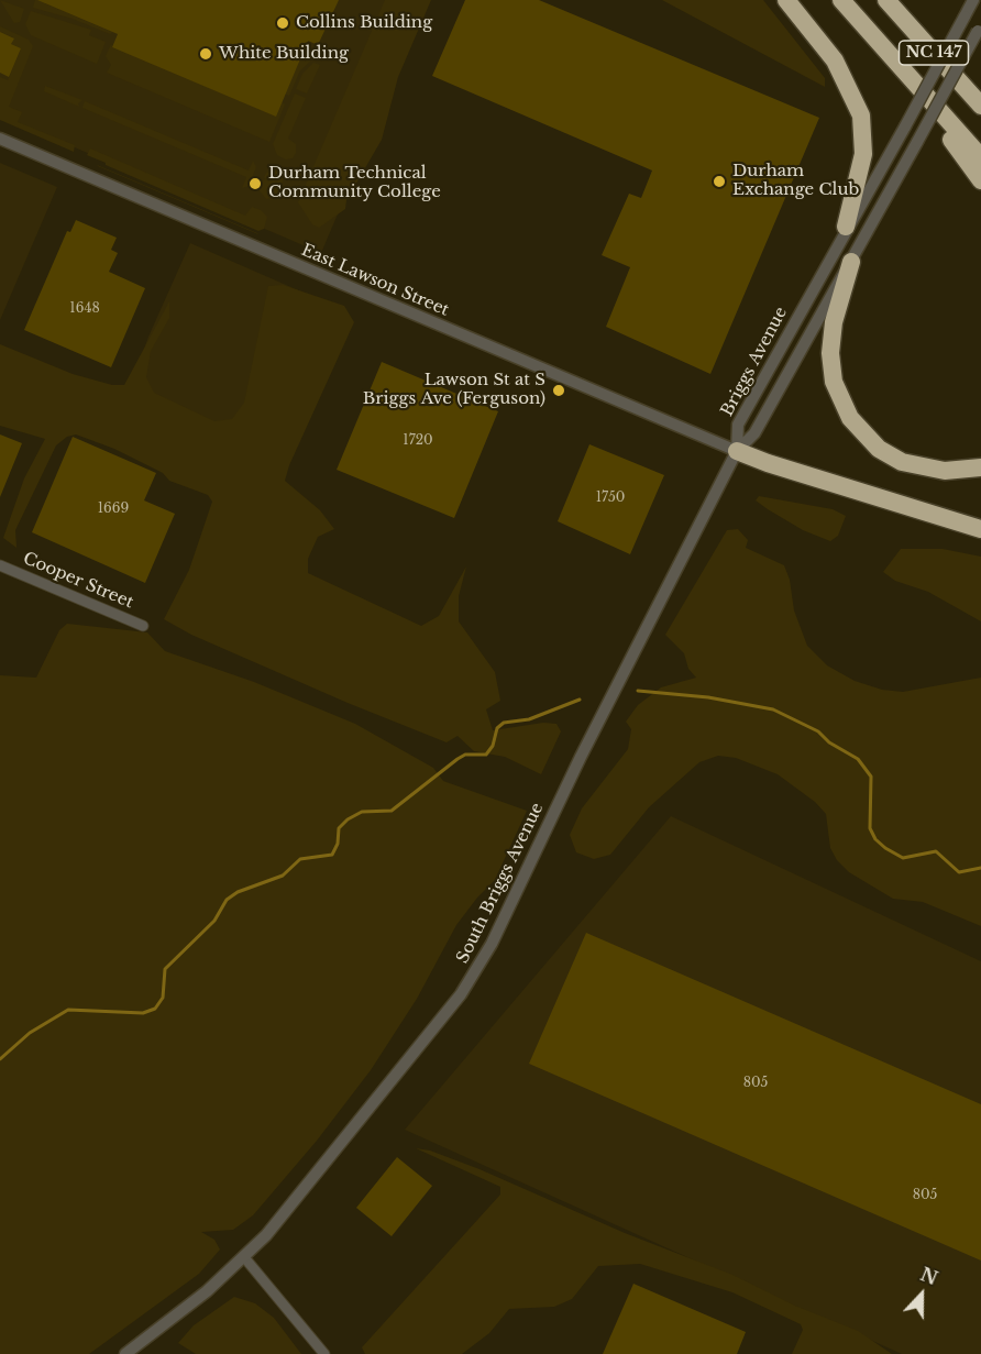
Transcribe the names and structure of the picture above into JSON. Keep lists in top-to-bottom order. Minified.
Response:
{"streets":{"highway":["NC 147"],"street":["East Lawson Street","Briggs Avenue","Cooper Street","South Briggs Avenue"]},"crossings":[["East Lawson Street","Briggs Avenue"],["East Lawson Street","South Briggs Avenue"],["Briggs Avenue","South Briggs Avenue"]],"places":["Collins Building","White Building","Durham Exchange Club","Durham Technical Community College","Lawson St at S Briggs Ave (Ferguson)"],"house_numbers":["1648","1720","1750","1669","805","805"],"north":"top"}
